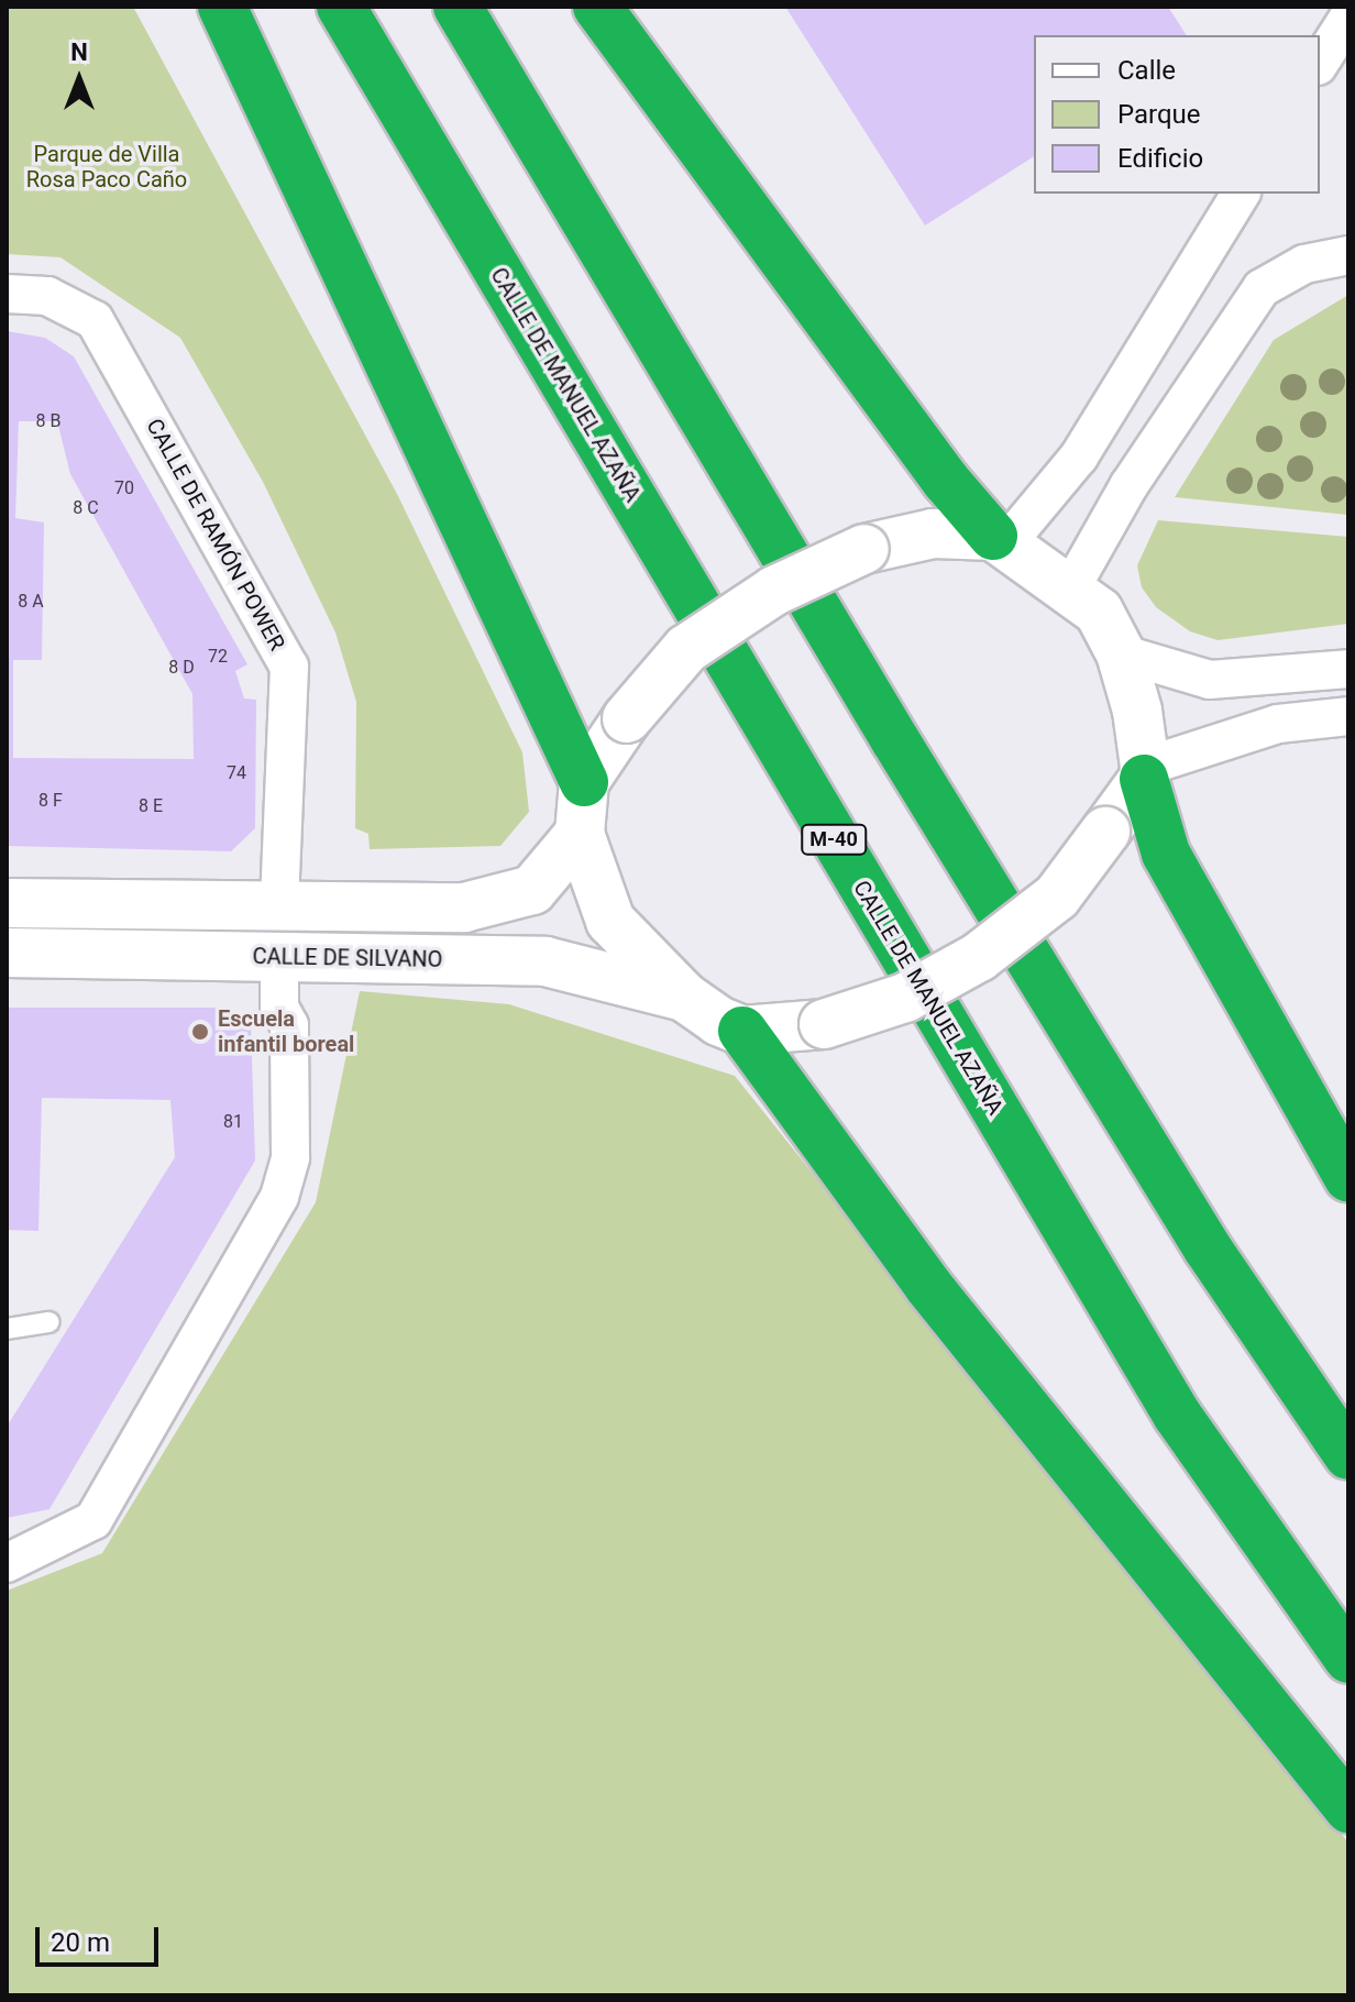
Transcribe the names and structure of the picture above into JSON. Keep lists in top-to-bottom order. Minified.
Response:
{"streets":{"highway":["CALLE DE MANUEL AZAÑA","M-40"],"street":["CALLE DE RAMÓN POWER","CALLE DE SILVANO"]},"crossings":[["CALLE DE RAMÓN POWER","CALLE DE SILVANO"]],"parks":["Parque de Villa Rosa Paco Caño"],"places":["Escuela infantil boreal"],"house_numbers":["8 B","70","8 C","8 A","72","8 D","74","8 F","8 E","81"],"legend":["Calle","Parque","Edificio"],"scale_bar":"20 m","north":"top"}
